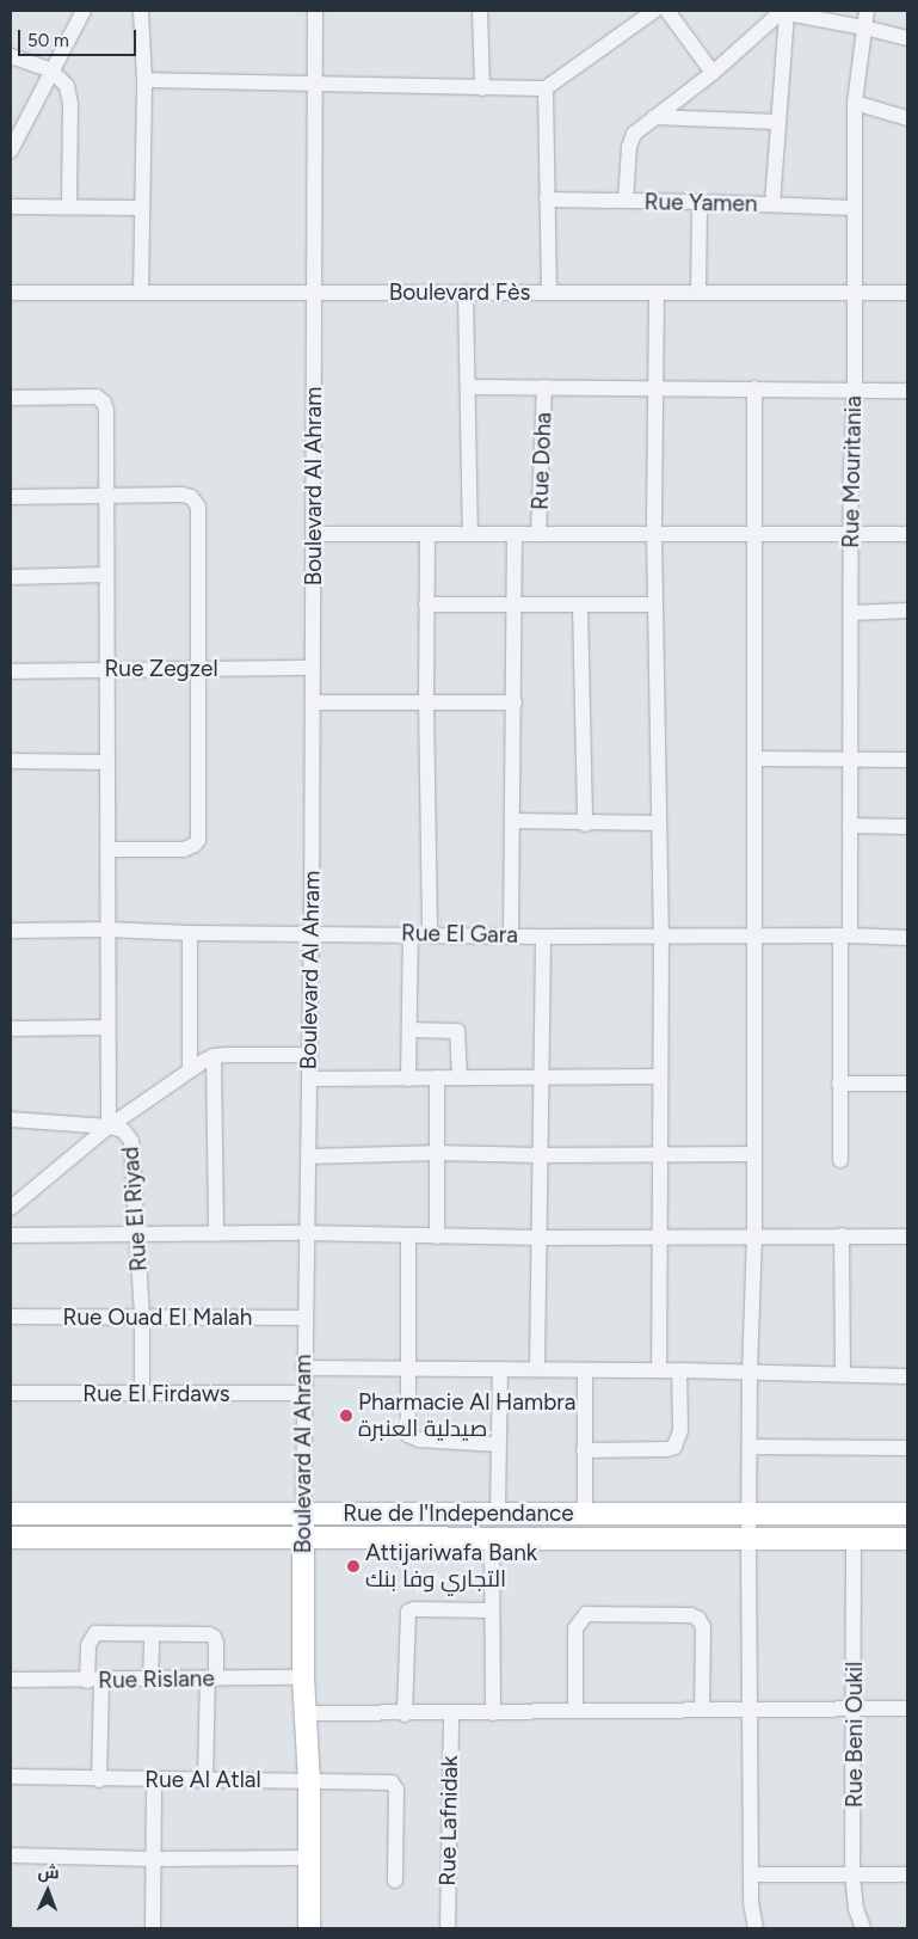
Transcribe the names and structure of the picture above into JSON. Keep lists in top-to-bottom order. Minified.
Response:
{"streets":{"main road":["Boulevard Al Ahram","Rue de l'Independance"],"street":["Rue Yamen","Boulevard Fès","Rue Doha","Rue Mouritania","Rue Zegzel","Rue El Gara","Rue El Riyad","Rue Ouad El Malah","Rue El Firdaws","Rue Rislane","Rue Beni Oukil","Rue Al Atlal","Rue Lafnidak"]},"crossings":[["Rue Yamen","Rue Mouritania"],["Boulevard Fès","Rue Mouritania"],["Boulevard Fès","Boulevard Al Ahram"],["Rue Mouritania","Rue El Gara"],["Boulevard Al Ahram","Rue Zegzel"],["Boulevard Al Ahram","Rue El Gara"],["Boulevard Al Ahram","Rue Ouad El Malah"],["Boulevard Al Ahram","Rue El Firdaws"],["Boulevard Al Ahram","Rue de l'Independance"],["Boulevard Al Ahram","Rue Rislane"],["Boulevard Al Ahram","Rue Al Atlal"],["Rue Zegzel","Rue El Riyad"],["Rue El Gara","Rue El Riyad"],["Rue El Riyad","Rue Ouad El Malah"],["Rue El Riyad","Rue El Firdaws"],["Rue de l'Independance","Rue Beni Oukil"]],"places":["Pharmacie Al Hambra صيدلية العنبرة","Attijariwafa Bank التجاري وفا بنك"],"scale_bar":"50 m","north":"top"}
